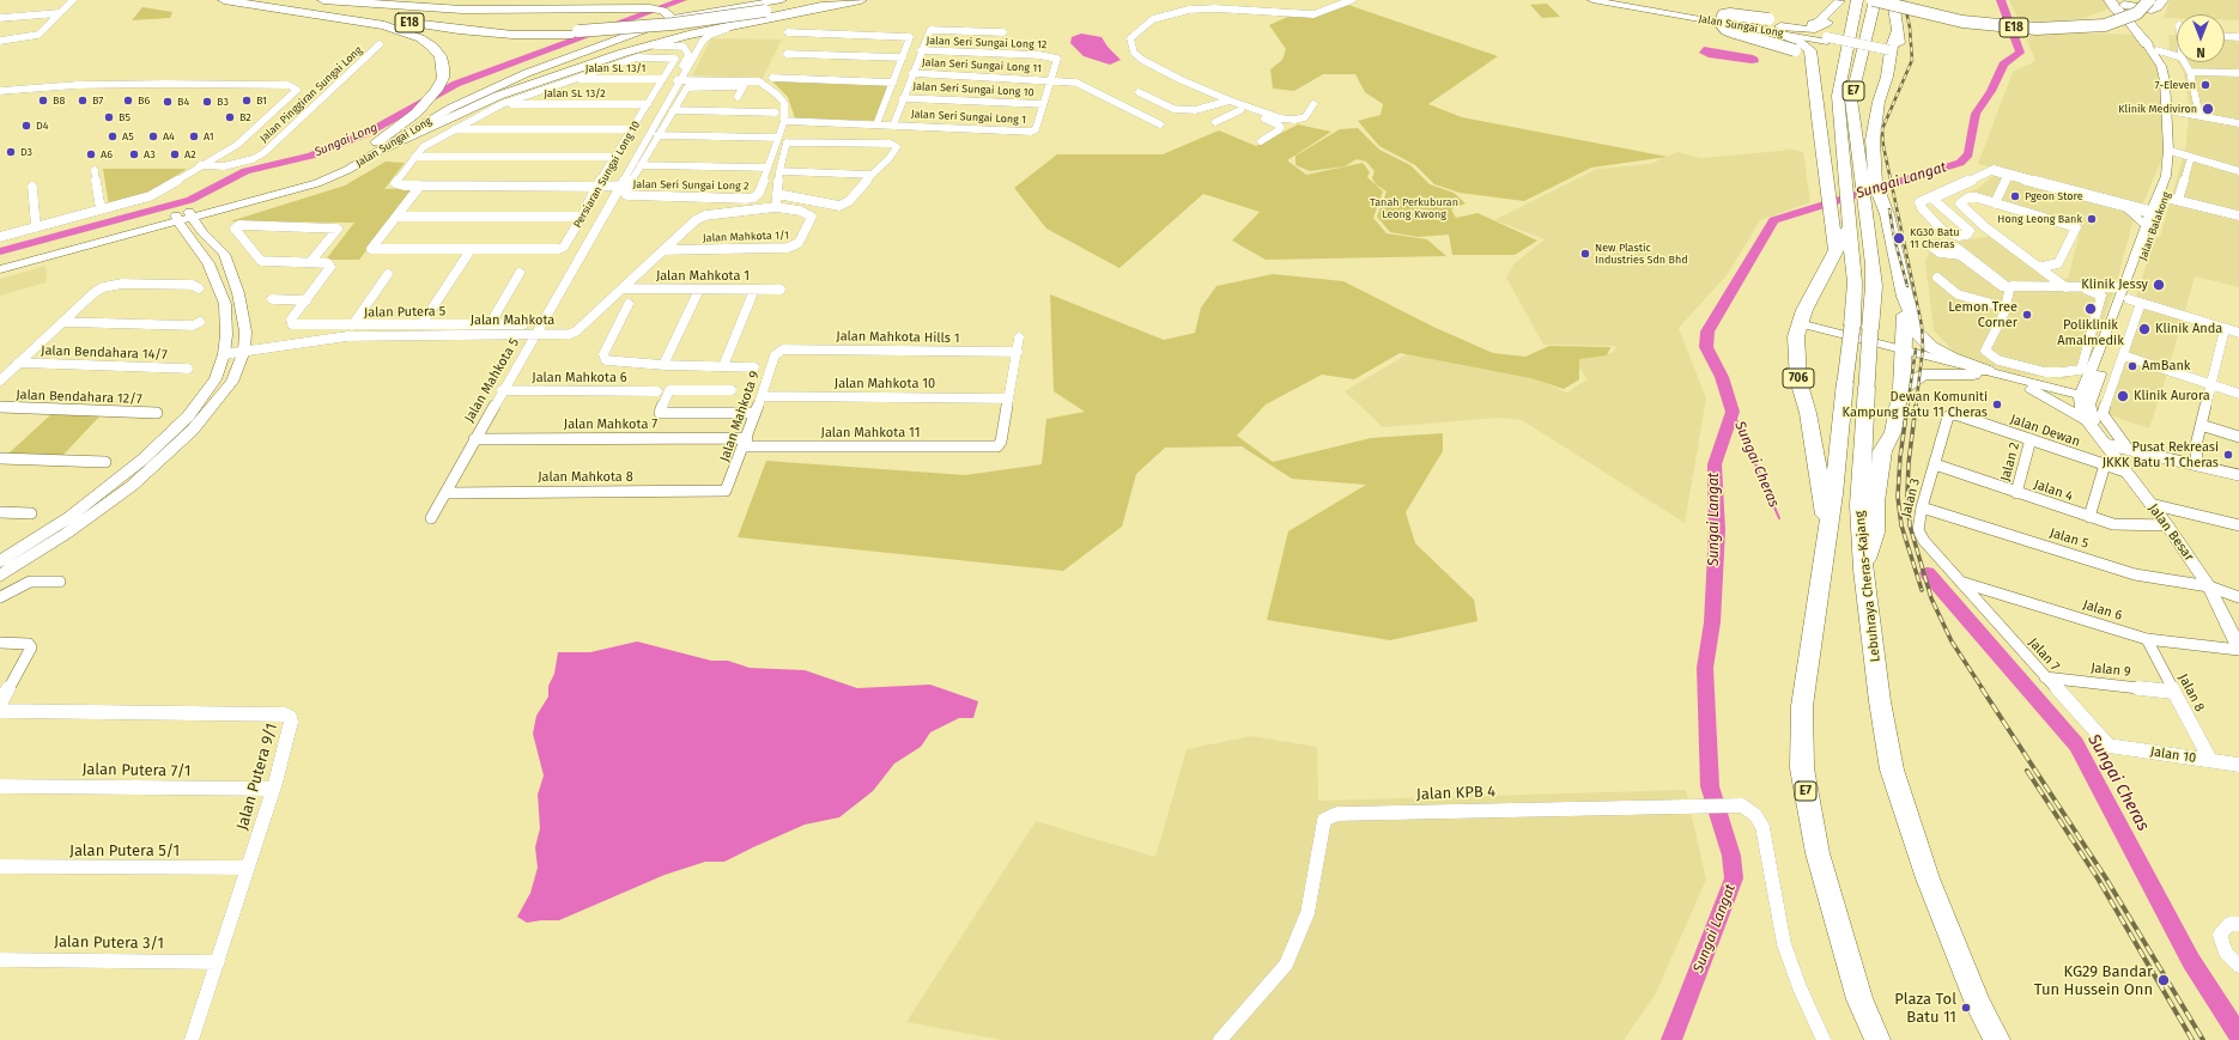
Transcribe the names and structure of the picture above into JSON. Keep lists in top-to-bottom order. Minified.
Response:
{"streets":{"highway":["E18","E7","706","Lebuhraya Cheras–Kajang"],"street":["Jalan Sungai Long","Jalan Seri Sungai Long 12","Jalan Seri Sungai Long 11","Jalan SL 13/1","Jalan Seri Sungai Long 10","Jalan SL 13/2","Jalan Pinggiran Sungai Long","Jalan Seri Sungai Long 1","Persiaran Sungai Long 10","Jalan Seri Sungai Long 2","Jalan Balakong","Jalan Mahkota 1/1","Jalan Mahkota 1","Jalan Putera 5","Jalan Mahkota","Jalan Mahkota Hills 1","Jalan Bendahara 14/7","Jalan Mahkota 6","Jalan Mahkota 5","Jalan Mahkota 10","Jalan Bendahara 12/7","Jalan Mahkota 9","Jalan Mahkota 7","Jalan Dewan","Jalan Mahkota 11","Jalan 2","Jalan Mahkota 8","Jalan 4","Jalan 3","Jalan Besar","Jalan 5","Jalan 6","Jalan 7","Jalan 9","Jalan 8","Jalan 10","Jalan Putera 7/1","Jalan Putera 9/1","Jalan KPB 4","Jalan Putera 5/1","Jalan Putera 3/1"]},"crossings":[["E18","Jalan Sungai Long"],["E18","Persiaran Sungai Long 10"],["E18","Lebuhraya Cheras–Kajang"],["Jalan Seri Sungai Long 12","Jalan Seri Sungai Long 1"],["Jalan Seri Sungai Long 11","Jalan Seri Sungai Long 1"],["Jalan Seri Sungai Long 10","Jalan Seri Sungai Long 1"],["Persiaran Sungai Long 10","Jalan Mahkota"],["Persiaran Sungai Long 10","Jalan Mahkota 5"],["Jalan Balakong","Jalan Besar"],["Jalan Mahkota 1/1","Jalan Mahkota"],["Jalan Mahkota 1","Jalan Mahkota"],["Jalan Mahkota","Jalan Mahkota 5"],["Jalan Mahkota Hills 1","Jalan Mahkota 9"],["Jalan Mahkota 6","Jalan Mahkota 5"],["Jalan Mahkota 5","Jalan Mahkota 7"],["Jalan Mahkota 10","Jalan Mahkota 9"],["Jalan Mahkota 10","Jalan Mahkota 11"],["Jalan Mahkota 9","Jalan Mahkota 7"],["Jalan Mahkota 9","Jalan Mahkota 11"],["Jalan Mahkota 9","Jalan Mahkota 8"],["Jalan Mahkota 7","Jalan Mahkota 11"],["Jalan Dewan","Jalan 2"],["Jalan Dewan","Jalan 3"],["Jalan Dewan","Jalan Besar"],["Jalan 2","Jalan 4"],["Jalan 4","Jalan 3"],["Jalan 4","Jalan Besar"],["Jalan 3","Jalan 5"],["Jalan 3","Jalan 6"],["Jalan 3","Jalan 7"],["Jalan Besar","Jalan 5"],["Jalan Besar","Jalan 6"],["Jalan 6","Jalan 7"],["Jalan 6","Jalan 8"],["Jalan 7","Jalan 9"],["Jalan 7","Jalan 10"],["Jalan 9","Jalan 8"],["Jalan 8","Jalan 10"],["Jalan Putera 7/1","Jalan Putera 9/1"],["Jalan Putera 9/1","Jalan Putera 5/1"],["Jalan Putera 9/1","Jalan Putera 3/1"]],"water":["Sungai Long","Sungai Langat","Sungai Cheras"],"parks":["Tanah Perkuburan Leong Kwong"],"places":["7-Eleven","B8","B7","B6","B1","B4","B3","Klinik Mediviron","B5","B2","D4","A5","A4","A1","D3","A6","A3","A2","Pgeon Store","Hong Leong Bank","KG30 Batu 11 Cheras","New Plastic Industries Sdn Bhd","Klinik Jessy","Poliklinik Amalmedik","Lemon Tree Corner","Klinik Anda","AmBank","Klinik Aurora","Dewan Komuniti Kampung Batu 11 Cheras","Pusat Rekreasi JKKK Batu 11 Cheras","KG29 Bandar Tun Hussein Onn","Plaza Tol Batu 11"],"north":"bottom"}
